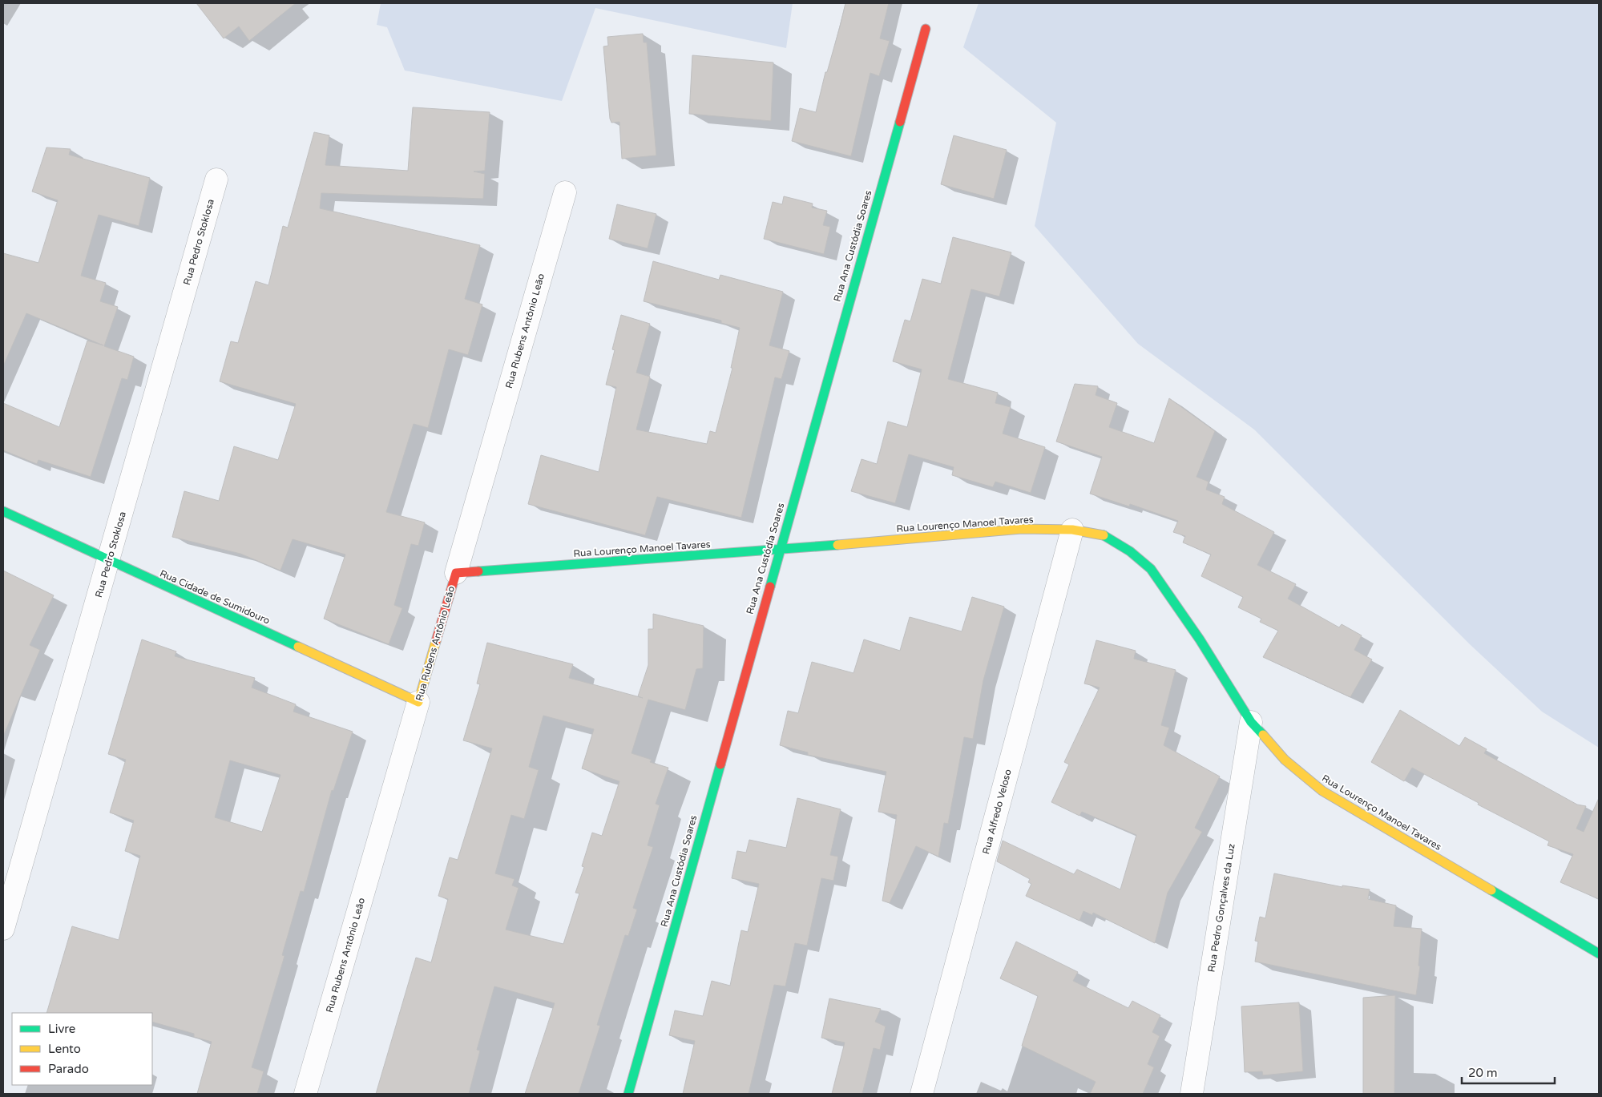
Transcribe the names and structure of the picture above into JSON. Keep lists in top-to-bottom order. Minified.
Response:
{"streets":{"street":["Rua Pedro Stoklosa","Rua Ana Custódia Soares","Rua Rubens Antônio Leão","Rua Lourenço Manoel Tavares","Rua Cidade de Sumidouro","Rua Alfredo Veloso","Rua Pedro Gonçalves da Luz"]},"crossings":[["Rua Pedro Stoklosa","Rua Cidade de Sumidouro"],["Rua Ana Custódia Soares","Rua Lourenço Manoel Tavares"],["Rua Rubens Antônio Leão","Rua Lourenço Manoel Tavares"],["Rua Rubens Antônio Leão","Rua Cidade de Sumidouro"],["Rua Lourenço Manoel Tavares","Rua Alfredo Veloso"],["Rua Lourenço Manoel Tavares","Rua Pedro Gonçalves da Luz"]],"legend":["Livre","Lento","Parado"],"scale_bar":"20 m"}
